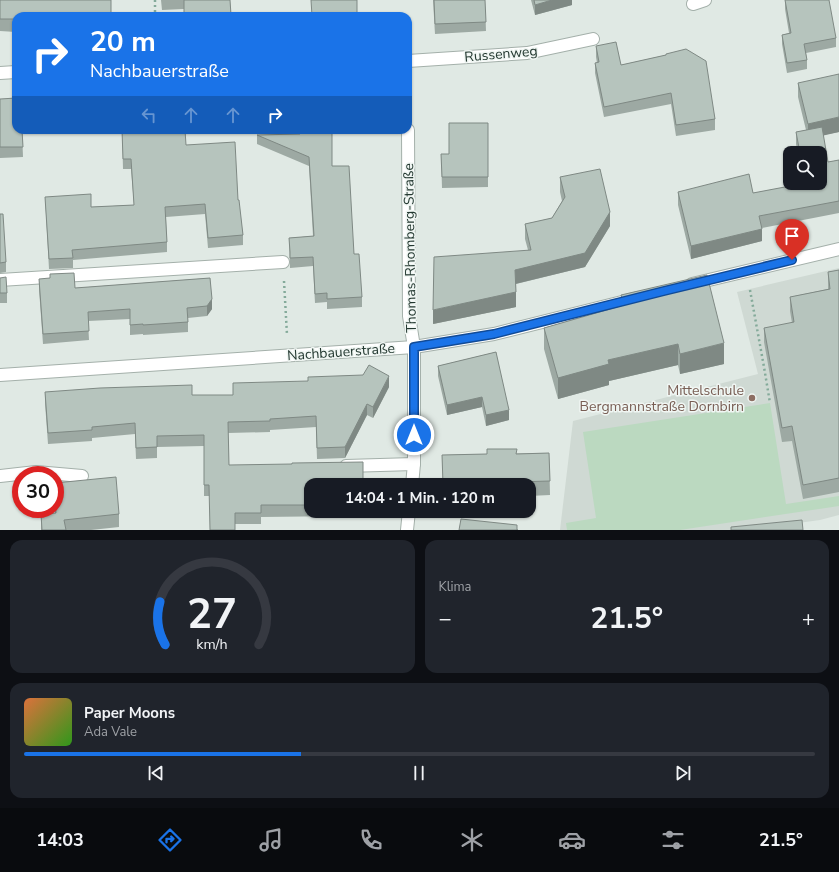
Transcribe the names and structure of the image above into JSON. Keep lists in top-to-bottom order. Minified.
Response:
{"streets":{"street":["Russenweg","Thomas-Rhomberg-Straße","Nachbauerstraße"]},"crossings":[["Thomas-Rhomberg-Straße","Nachbauerstraße"]],"places":["Mittelschule Bergmannstraße Dornbirn"],"page":{"turn":["20 m","Nachbauerstraße"],"limit":"30","trip":"14:04 · 1 Min. · 120 m","tile":"Klima","heat":["−","21.5°","+"],"song":["Paper Moons","Ada Vale"],"tabs":["14:03","21.5°"],"gauge":["27","km/h"]}}
